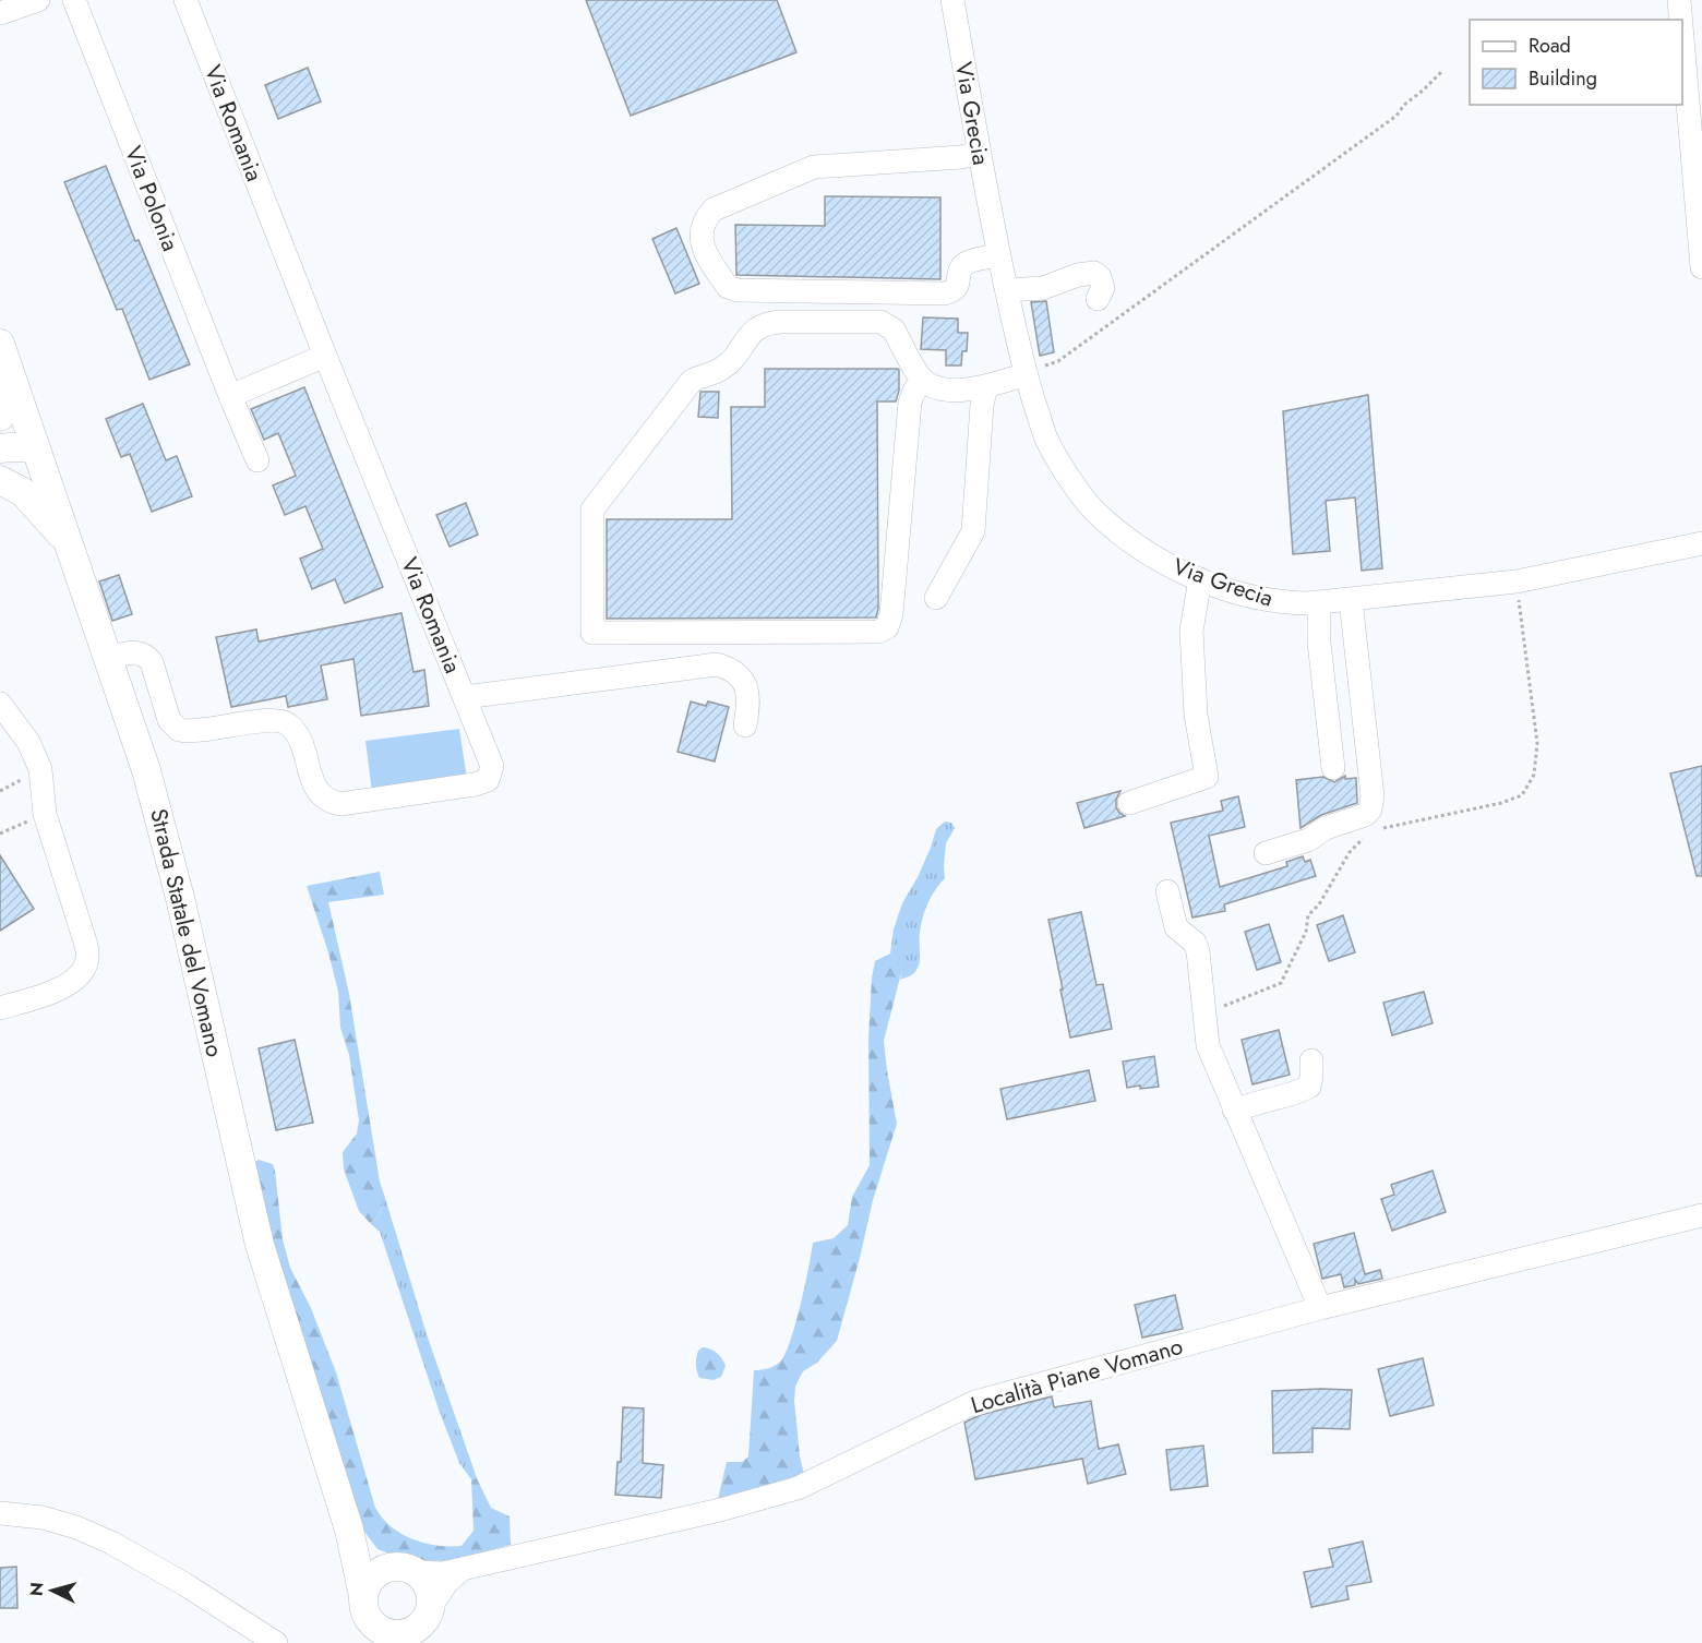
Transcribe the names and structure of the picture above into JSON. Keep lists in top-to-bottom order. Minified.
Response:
{"streets":{"main road":["Strada Statale del Vomano"],"street":["Via Grecia","Via Romania","Via Polonia","Località Piane Vomano"]},"crossings":[["Via Romania","Strada Statale del Vomano"],["Strada Statale del Vomano","Località Piane Vomano"]],"legend":["Road","Building"],"north":"left"}
